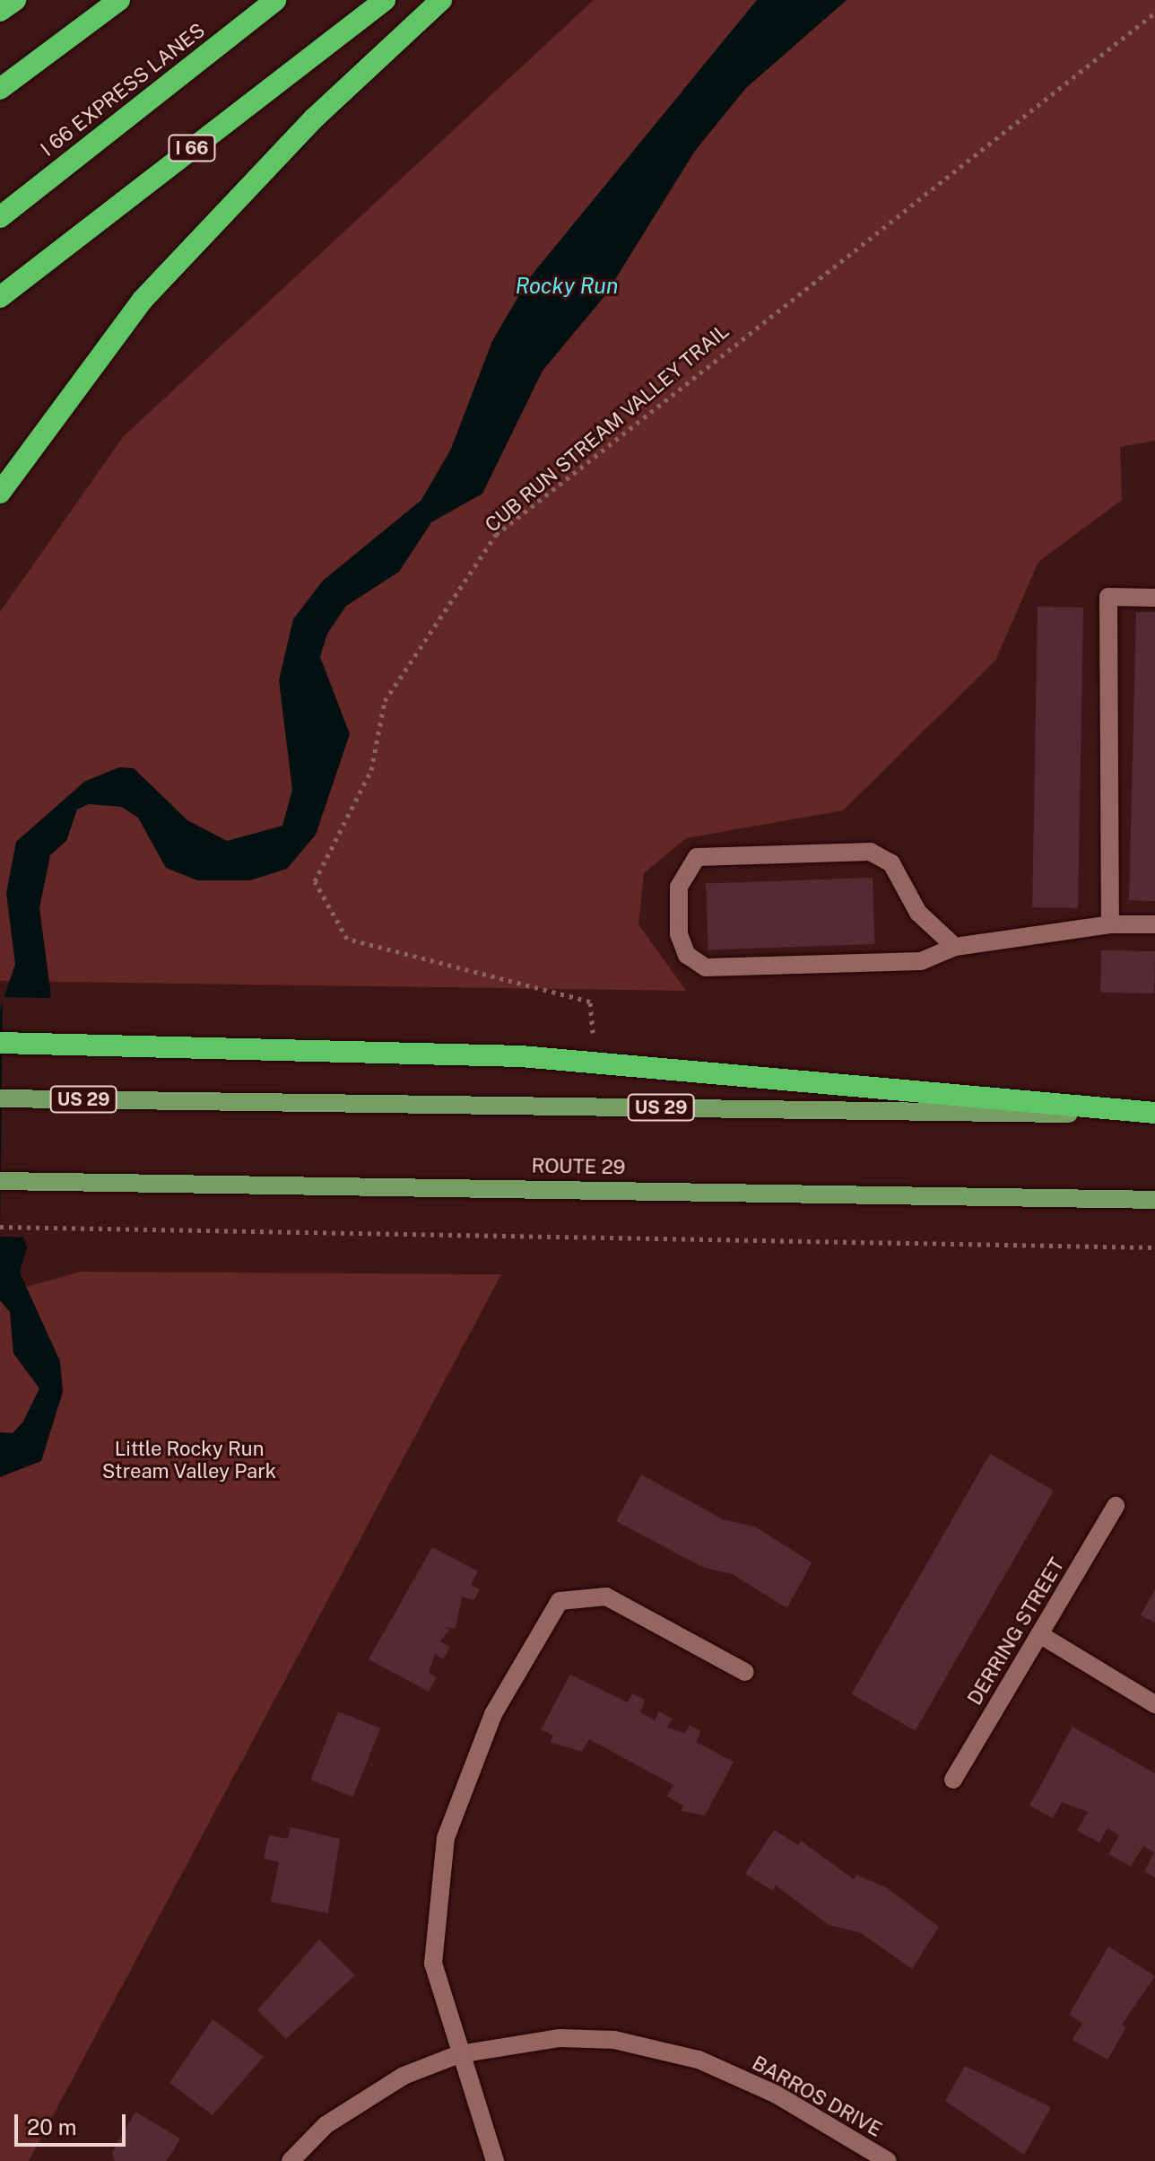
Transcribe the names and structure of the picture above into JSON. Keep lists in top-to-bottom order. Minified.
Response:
{"streets":{"highway":["I 66 EXPRESS LANES","I 66"],"main road":["US 29","ROUTE 29"],"street":["DERRING STREET","BARROS DRIVE"],"path":["CUB RUN STREAM VALLEY TRAIL"]},"water":["Rocky Run"],"parks":["Little Rocky Run Stream Valley Park"],"scale_bar":"20 m"}
